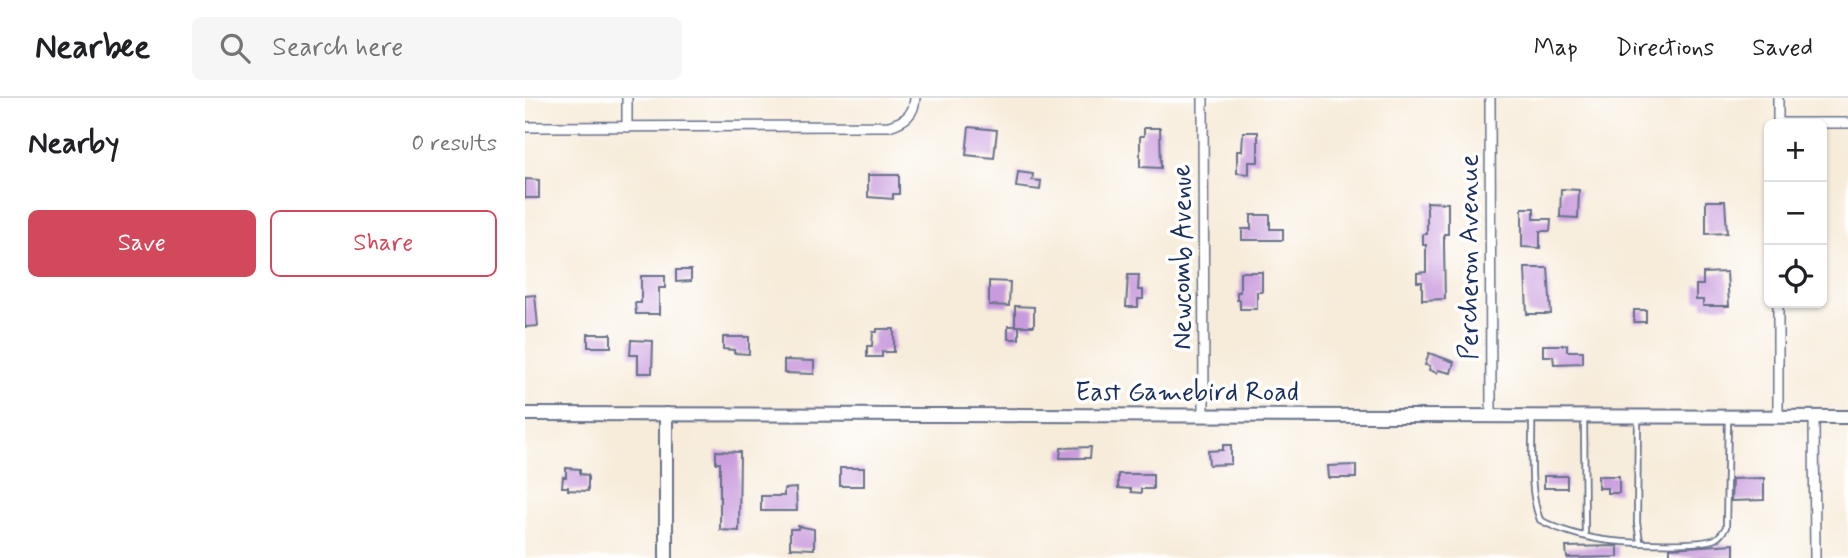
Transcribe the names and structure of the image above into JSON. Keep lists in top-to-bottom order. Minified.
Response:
{"streets":{"main road":["East Gamebird Road"],"street":["Newcomb Avenue","Percheron Avenue"]},"crossings":[["Newcomb Avenue","East Gamebird Road"],["Percheron Avenue","East Gamebird Road"]],"page":{"header":"Nearbee","search":"Search here","nav":["Map","Directions","Saved"],"heading":["Nearby","0 results"],"map_buttons":["+","−"],"buttons":["Save","Share"]}}
